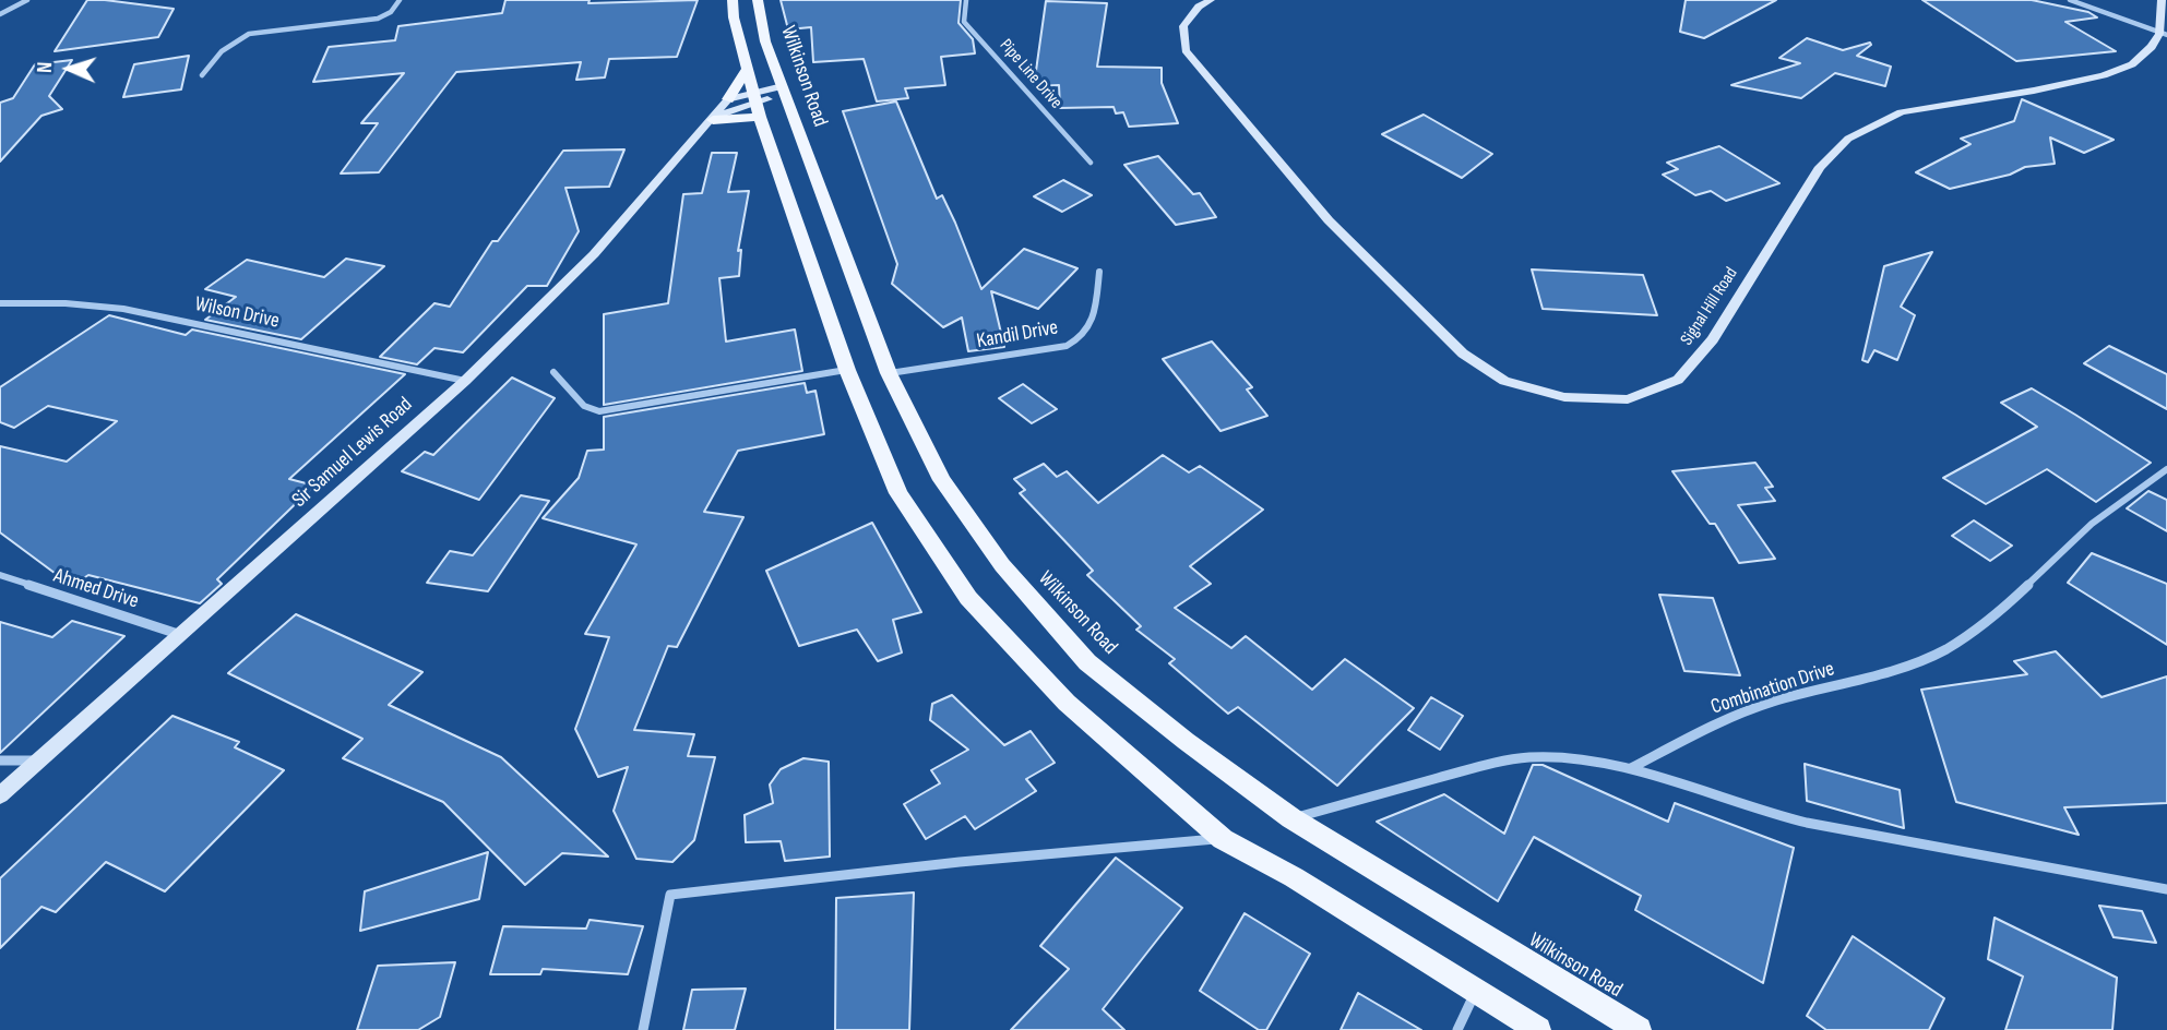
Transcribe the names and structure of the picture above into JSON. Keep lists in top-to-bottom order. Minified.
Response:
{"streets":{"main road":["Wilkinson Road","Signal Hill Road","Sir Samuel Lewis Road"],"street":["Pipe Line Drive","Wilson Drive","Kandil Drive","Ahmed Drive","Combination Drive"]},"crossings":[["Wilkinson Road","Kandil Drive"],["Wilson Drive","Sir Samuel Lewis Road"],["Sir Samuel Lewis Road","Ahmed Drive"]],"north":"left"}
